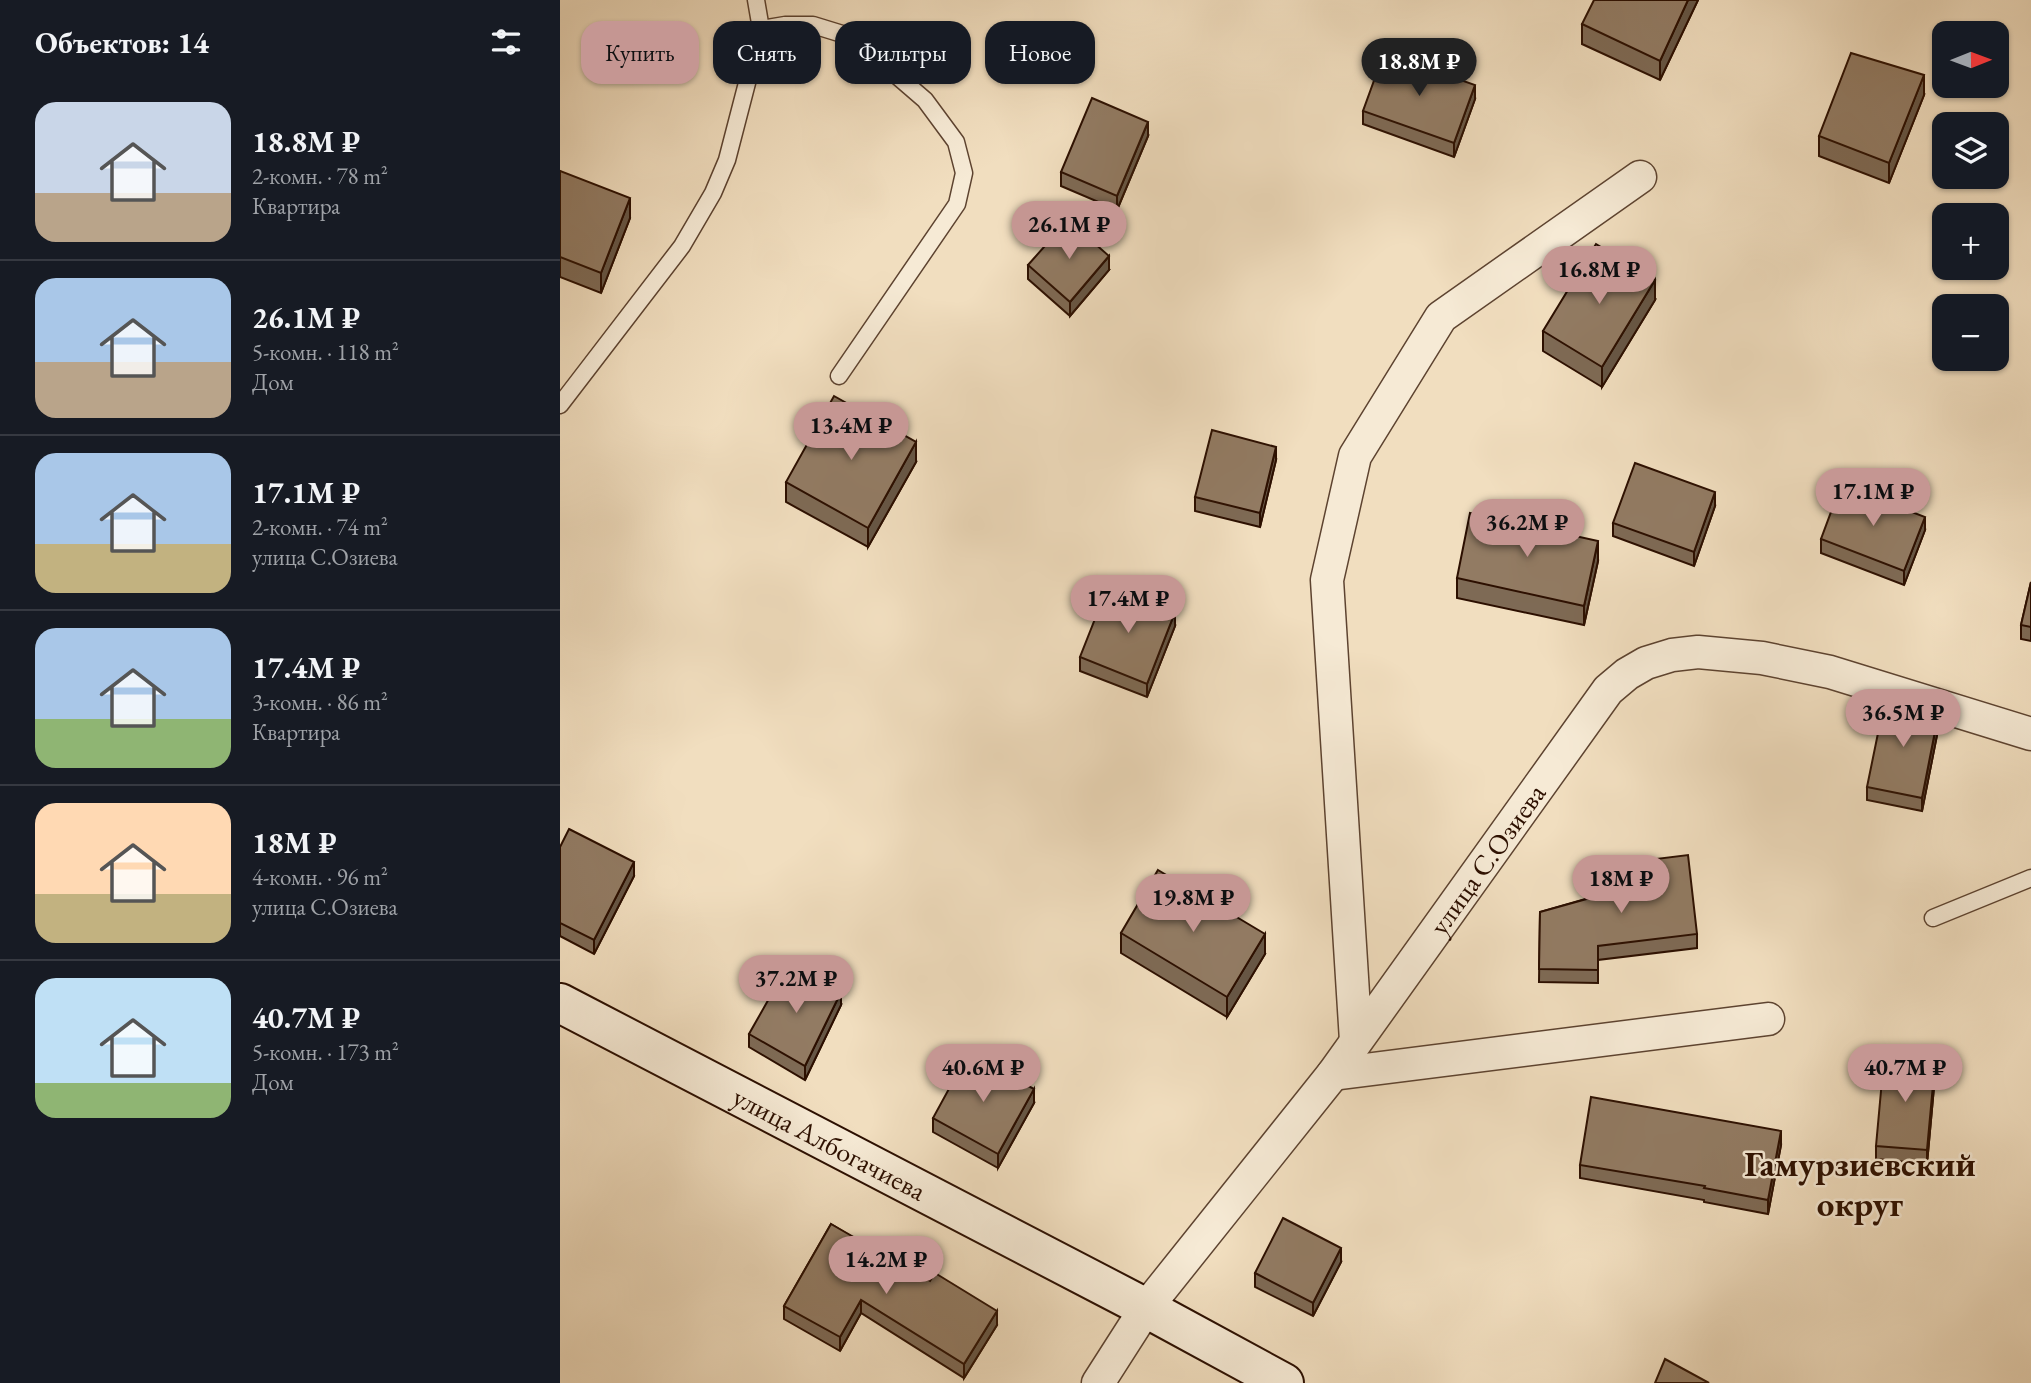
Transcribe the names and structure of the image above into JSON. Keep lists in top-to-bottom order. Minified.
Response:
{"streets":{"street":["улица С.Озиева","улица Албогачиева"]},"crossings":[["улица С.Озиева","улица Албогачиева"]],"districts":["Гамурзиевский округ"],"north":"right","page":{"heading":"Объектов: 14","map_buttons":["+","−"],"chip":["Купить","Снять","Фильтры","Новое"],"price":["18.8M ₽","26.1M ₽","16.8M ₽","13.4M ₽","17.1M ₽","36.2M ₽","17.4M ₽","36.5M ₽","18M ₽","19.8M ₽","37.2M ₽","40.6M ₽","40.7M ₽","14.2M ₽"],"list":[{"name":"18.8M ₽","note":"2-комн. · 78 m² · Квартира"},{"name":"26.1M ₽","note":"5-комн. · 118 m² · Дом"},{"name":"17.1M ₽","note":"2-комн. · 74 m² · улица С.Озиева"},{"name":"17.4M ₽","note":"3-комн. · 86 m² · Квартира"},{"name":"18M ₽","note":"4-комн. · 96 m² · улица С.Озиева"},{"name":"40.7M ₽","note":"5-комн. · 173 m² · Дом"}]}}
